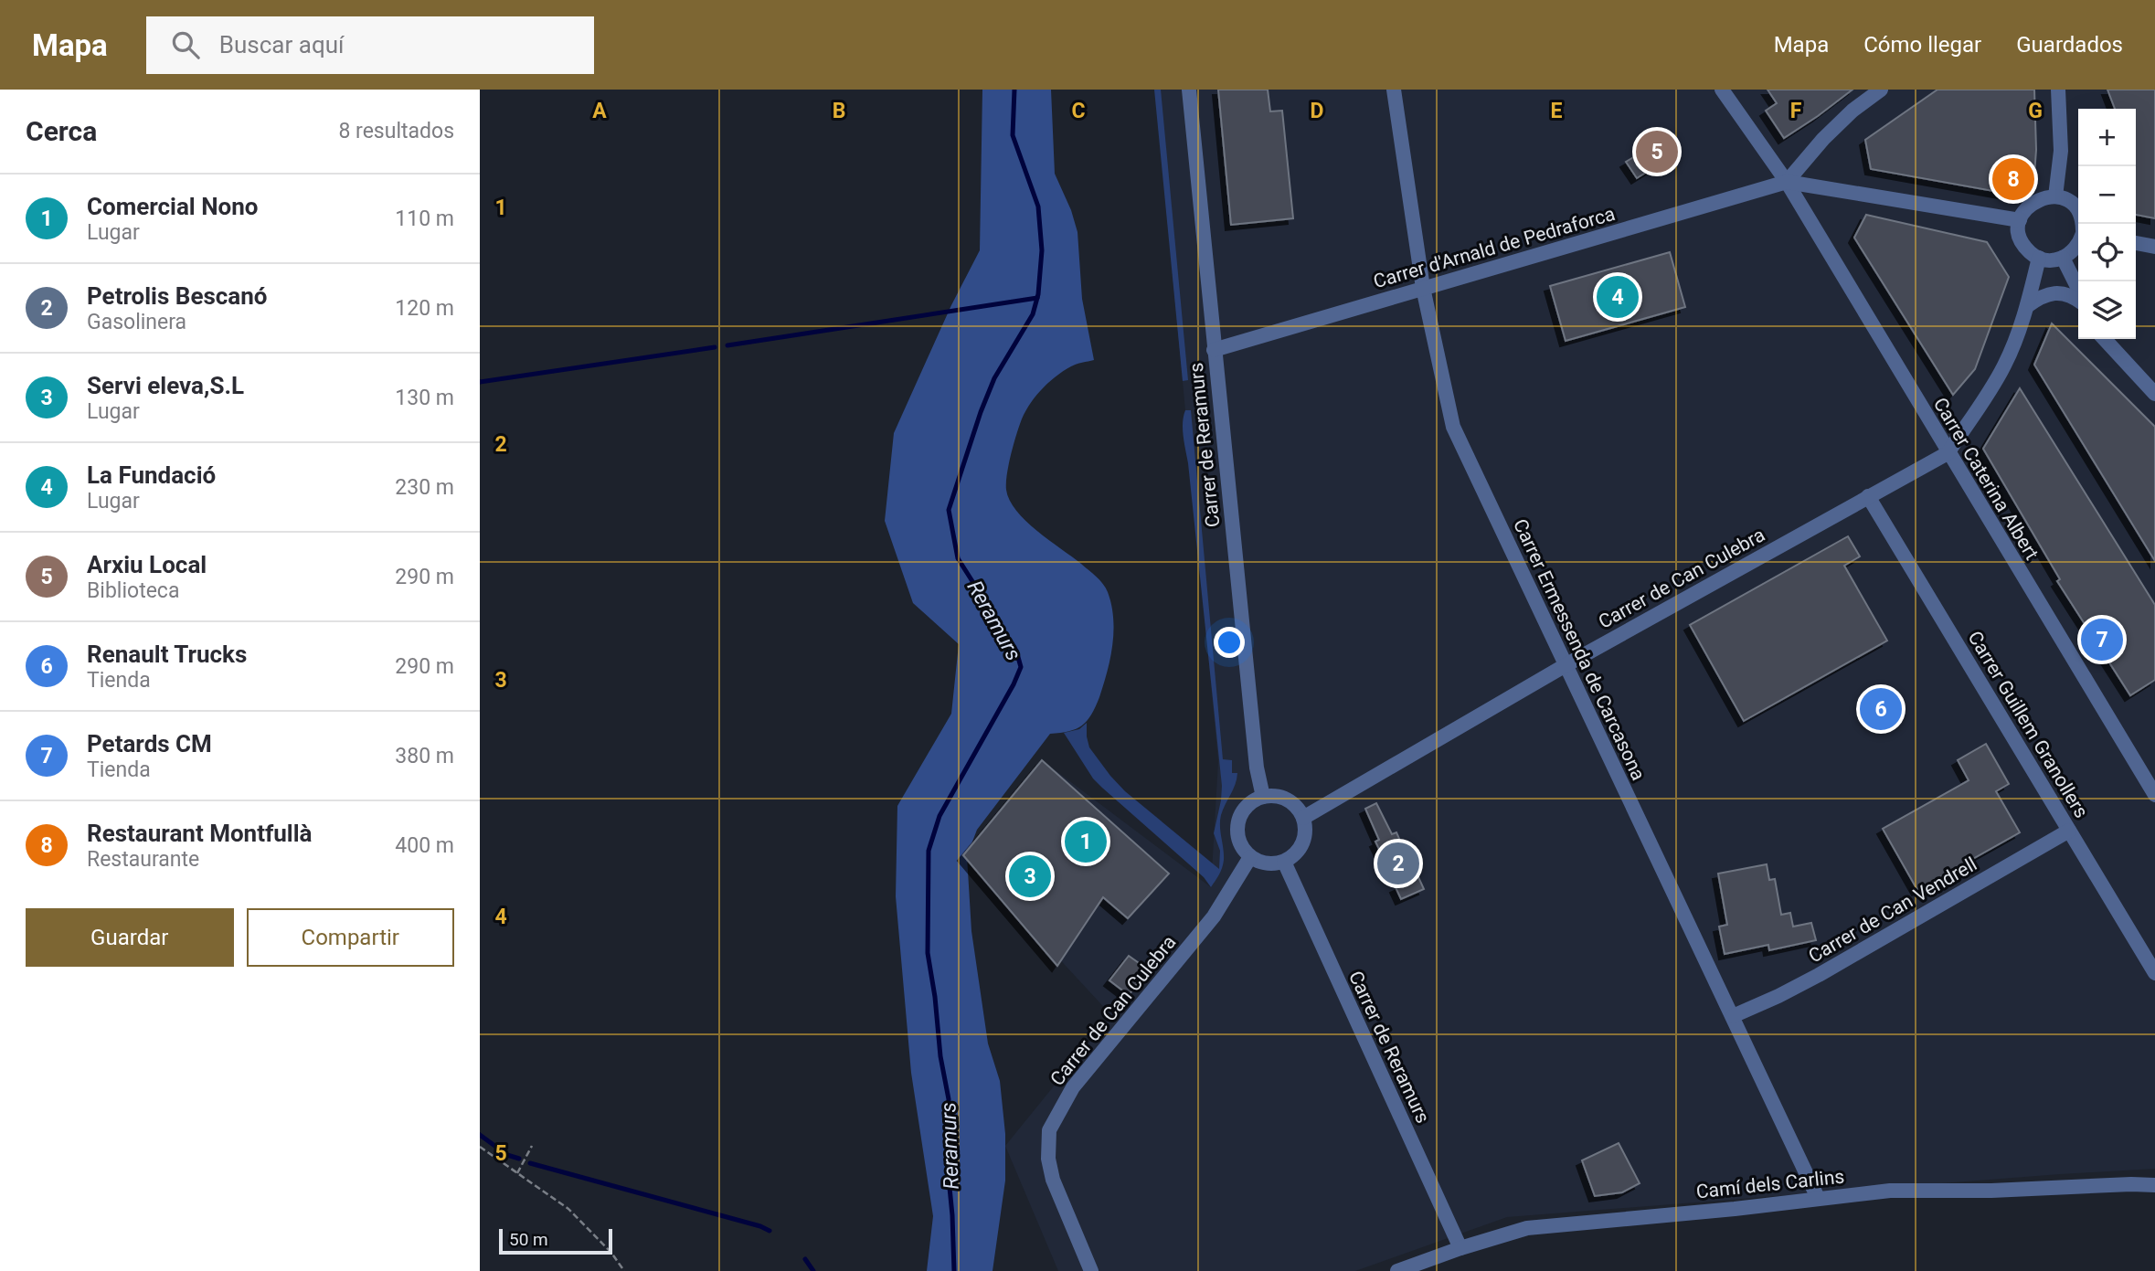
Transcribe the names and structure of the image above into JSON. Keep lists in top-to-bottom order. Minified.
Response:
{"streets":{"street":["Carrer d'Arnald de Pedraforca","Carrer de Reramurs","Carrer Caterina Albert","Carrer de Can Culebra","Carrer Ermessenda de Carcasona","Carrer Guillem Granollers","Carrer de Can Vendrell","Camí dels Carlins"]},"crossings":[["Carrer d'Arnald de Pedraforca","Carrer de Reramurs"],["Carrer d'Arnald de Pedraforca","Carrer Caterina Albert"],["Carrer d'Arnald de Pedraforca","Carrer Ermessenda de Carcasona"],["Carrer de Reramurs","Carrer de Can Culebra"],["Carrer de Reramurs","Camí dels Carlins"],["Carrer Caterina Albert","Carrer de Can Culebra"],["Carrer de Can Culebra","Carrer Ermessenda de Carcasona"],["Carrer de Can Culebra","Carrer Guillem Granollers"],["Carrer Ermessenda de Carcasona","Carrer de Can Vendrell"],["Carrer Ermessenda de Carcasona","Camí dels Carlins"],["Carrer Guillem Granollers","Carrer de Can Vendrell"]],"water":["Reramurs"],"scale_bar":"50 m","page":{"header":"Mapa","search":"Buscar aquí","nav":["Mapa","Cómo llegar","Guardados"],"heading":["Cerca","8 resultados"],"map_buttons":["+","−"],"pins":["5","8","4","7","6","1","2","3"],"list":[{"mark":"1","name":"Comercial Nono","note":"Lugar","value":"110 m"},{"mark":"2","name":"Petrolis Bescanó","note":"Gasolinera","value":"120 m"},{"mark":"3","name":"Servi eleva,S.L","note":"Lugar","value":"130 m"},{"mark":"4","name":"La Fundació","note":"Lugar","value":"230 m"},{"mark":"5","name":"Arxiu Local","note":"Biblioteca","value":"290 m"},{"mark":"6","name":"Renault Trucks","note":"Tienda","value":"290 m"},{"mark":"7","name":"Petards CM","note":"Tienda","value":"380 m"},{"mark":"8","name":"Restaurant Montfullà","note":"Restaurante","value":"400 m"}],"buttons":["Guardar","Compartir"],"scale":"50 m"},"grid":{"columns":["A","B","C","D","E","F","G"],"rows":["1","2","3","4","5"]}}
